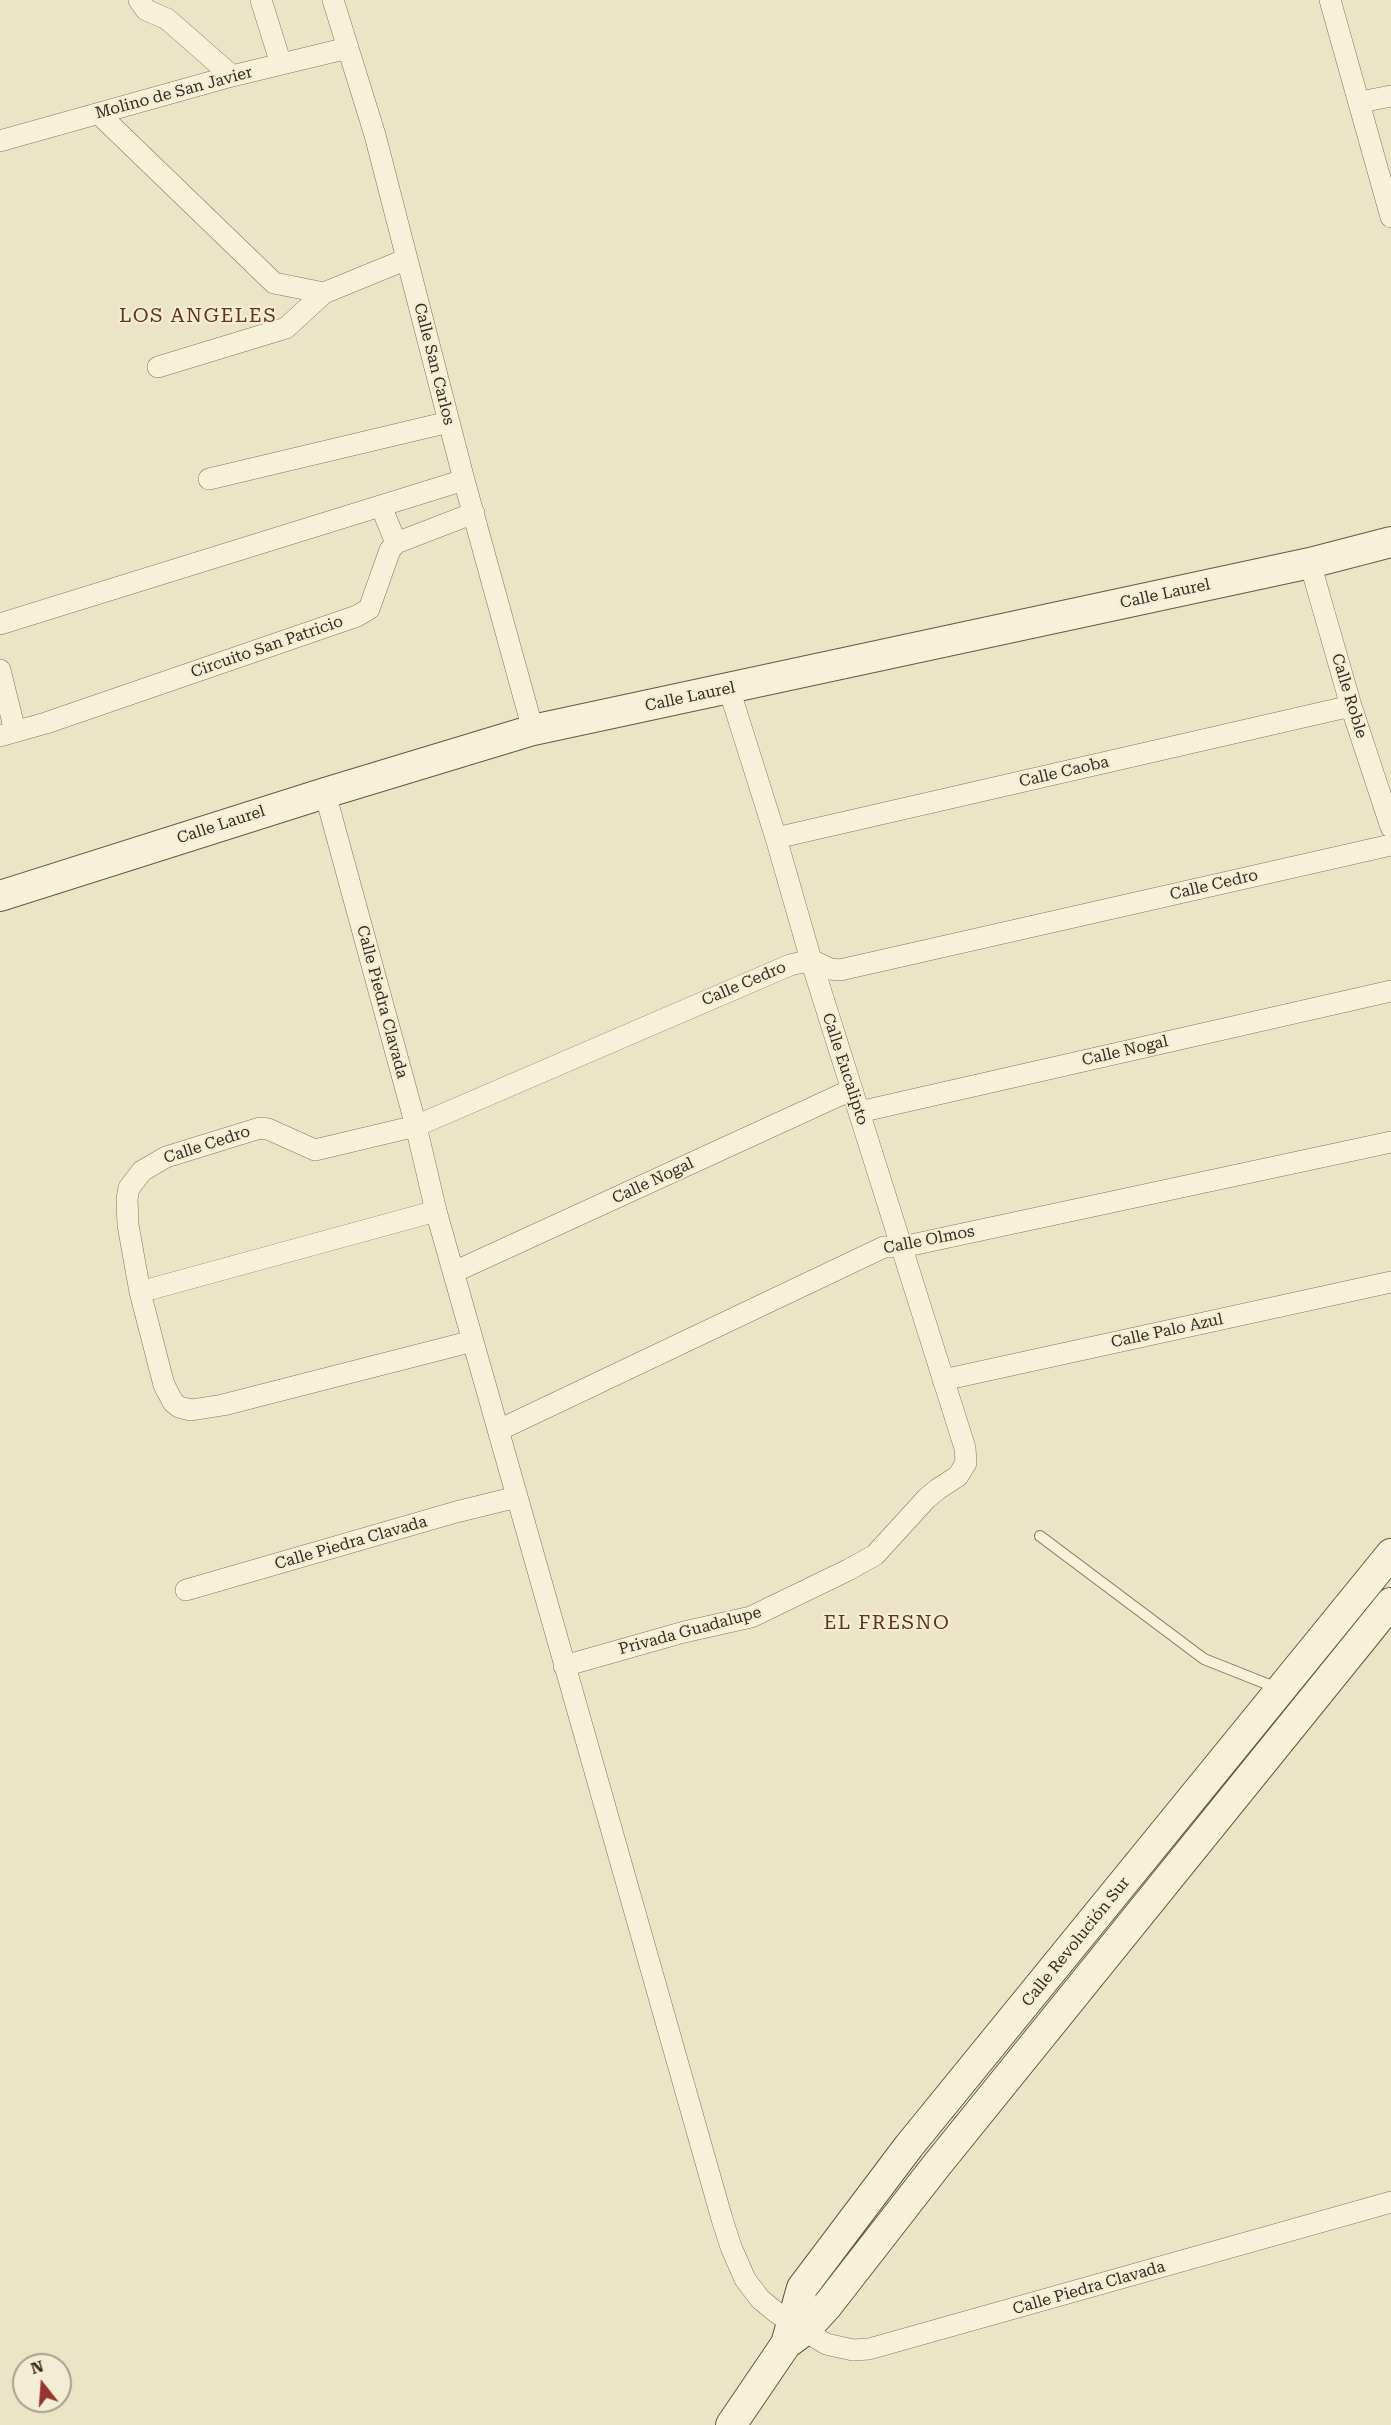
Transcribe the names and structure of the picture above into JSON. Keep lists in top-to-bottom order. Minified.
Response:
{"streets":{"main road":["Calle Laurel","Calle Revolución Sur"],"street":["Molino de San Javier","Calle San Carlos","Circuito San Patricio","Calle Roble","Calle Caoba","Calle Cedro","Calle Piedra Clavada","Calle Nogal","Calle Eucalipto","Calle Olmos","Calle Palo Azul","Privada Guadalupe"]},"crossings":[["Molino de San Javier","Calle San Carlos"],["Calle San Carlos","Calle Laurel"],["Calle Laurel","Calle Roble"],["Calle Laurel","Calle Piedra Clavada"],["Calle Laurel","Calle Eucalipto"],["Calle Roble","Calle Caoba"],["Calle Caoba","Calle Eucalipto"],["Calle Cedro","Calle Piedra Clavada"],["Calle Cedro","Calle Eucalipto"],["Calle Piedra Clavada","Calle Nogal"],["Calle Piedra Clavada","Calle Olmos"],["Calle Piedra Clavada","Privada Guadalupe"],["Calle Piedra Clavada","Calle Revolución Sur"],["Calle Nogal","Calle Eucalipto"],["Calle Eucalipto","Calle Olmos"],["Calle Eucalipto","Calle Palo Azul"],["Calle Eucalipto","Privada Guadalupe"]],"districts":["LOS ANGELES","EL FRESNO"],"north":"top"}
